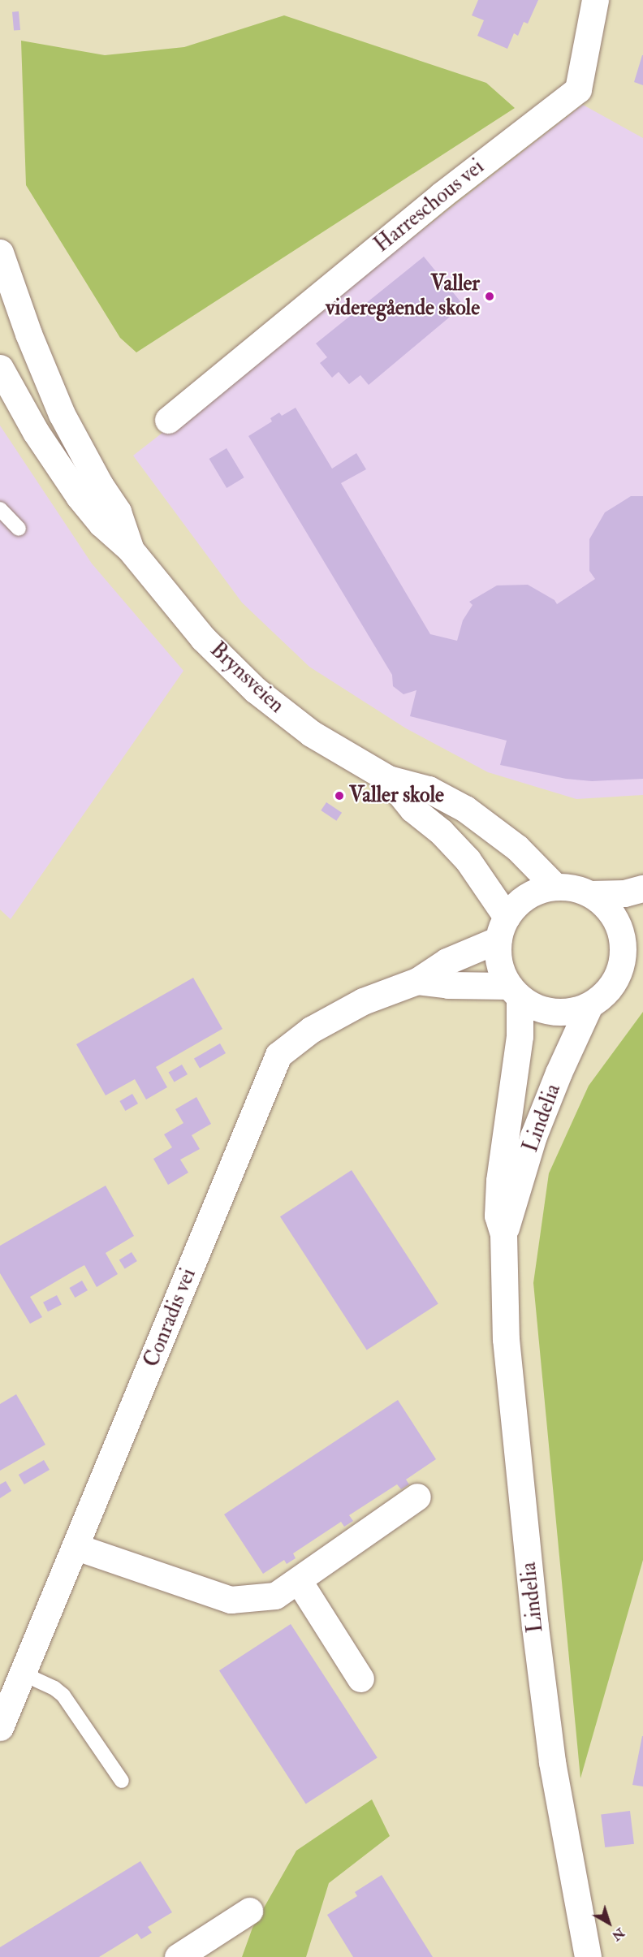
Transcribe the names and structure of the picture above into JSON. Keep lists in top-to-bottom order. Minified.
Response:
{"streets":{"main road":["Harreschous vei","Brynsveien","Lindelia","Conradis vei"]},"crossings":[["Brynsveien","Lindelia"],["Brynsveien","Conradis vei"],["Lindelia","Conradis vei"]],"places":["Valler videregående skole","Valler skole"],"north":"bottom right"}
